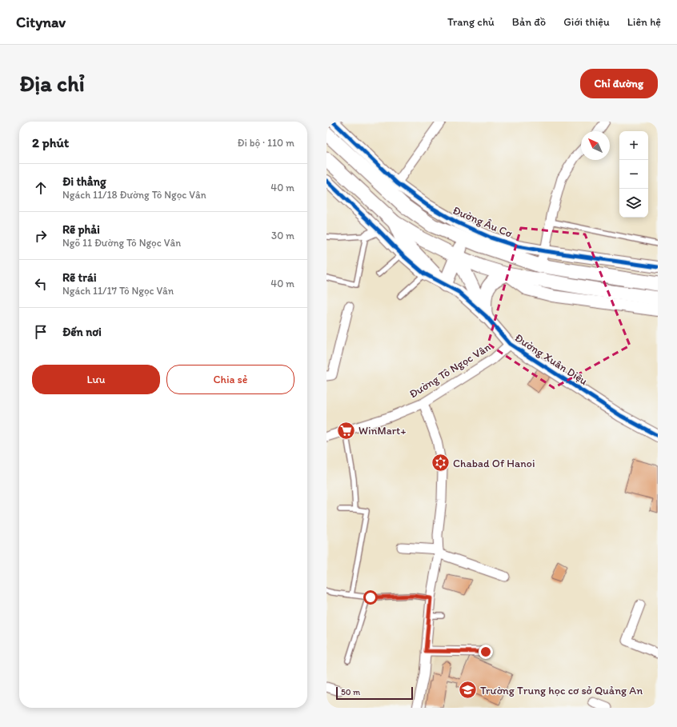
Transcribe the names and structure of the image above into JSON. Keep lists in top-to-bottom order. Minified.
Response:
{"streets":{"main road":["Đường Âu Cơ"],"street":["Đường Xuân Diệu","Đường Tô Ngọc Vân"]},"crossings":[["Đường Xuân Diệu","Đường Tô Ngọc Vân"]],"places":{"supermarket":["WinMart+"],"synagogue":["Chabad Of Hanoi"],"school or university":["Trường Trung học cơ sở Quảng An"]},"scale_bar":"50 m","north":"top left","page":{"header":"Citynav","nav":["Trang chủ","Bản đồ","Giới thiệu","Liên hệ"],"buttons":["Chỉ đường",["Lưu","Chia sẻ"]],"title":"Địa chỉ","heading":["2 phút","Đi bộ · 110 m"],"map_buttons":["+","−"],"list":[["Đi thẳng","Ngách 11/18 Đường Tô Ngọc Vân","40 m"],["Rẽ phải","Ngõ 11 Đường Tô Ngọc Vân","30 m"],["Rẽ trái","Ngách 11/17 Tô Ngọc Vân","40 m"],"Đến nơi"],"scale":"50 m"}}
